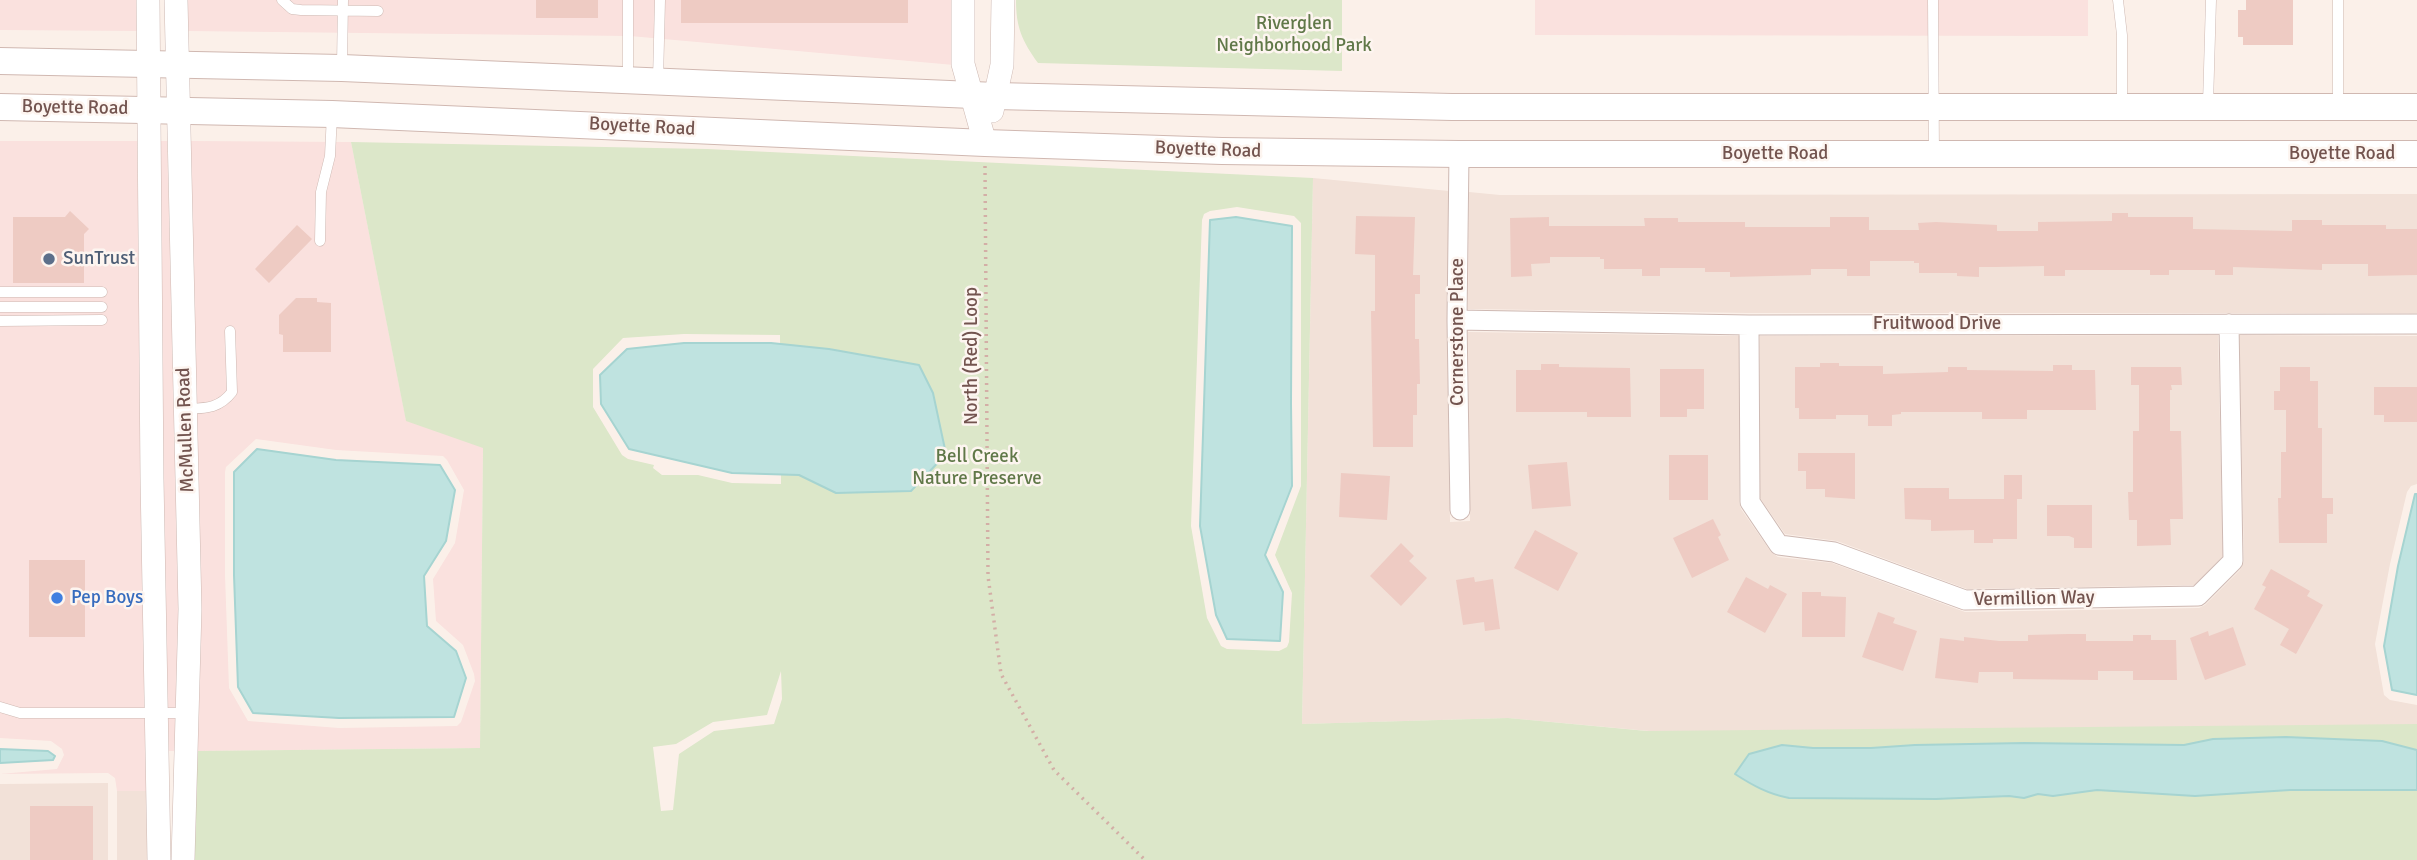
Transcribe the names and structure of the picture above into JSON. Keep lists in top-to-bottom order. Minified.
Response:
{"streets":{"main road":["Boyette Road"],"street":["Fruitwood Drive","Cornerstone Place","McMullen Road","Vermillion Way"],"path":["North (Red) Loop"]},"crossings":[["Boyette Road","Cornerstone Place"],["Boyette Road","McMullen Road"],["Fruitwood Drive","Cornerstone Place"],["Fruitwood Drive","Vermillion Way"]],"parks":["Riverglen Neighborhood Park","Bell Creek Nature Preserve"],"places":["SunTrust","Pep Boys"]}
